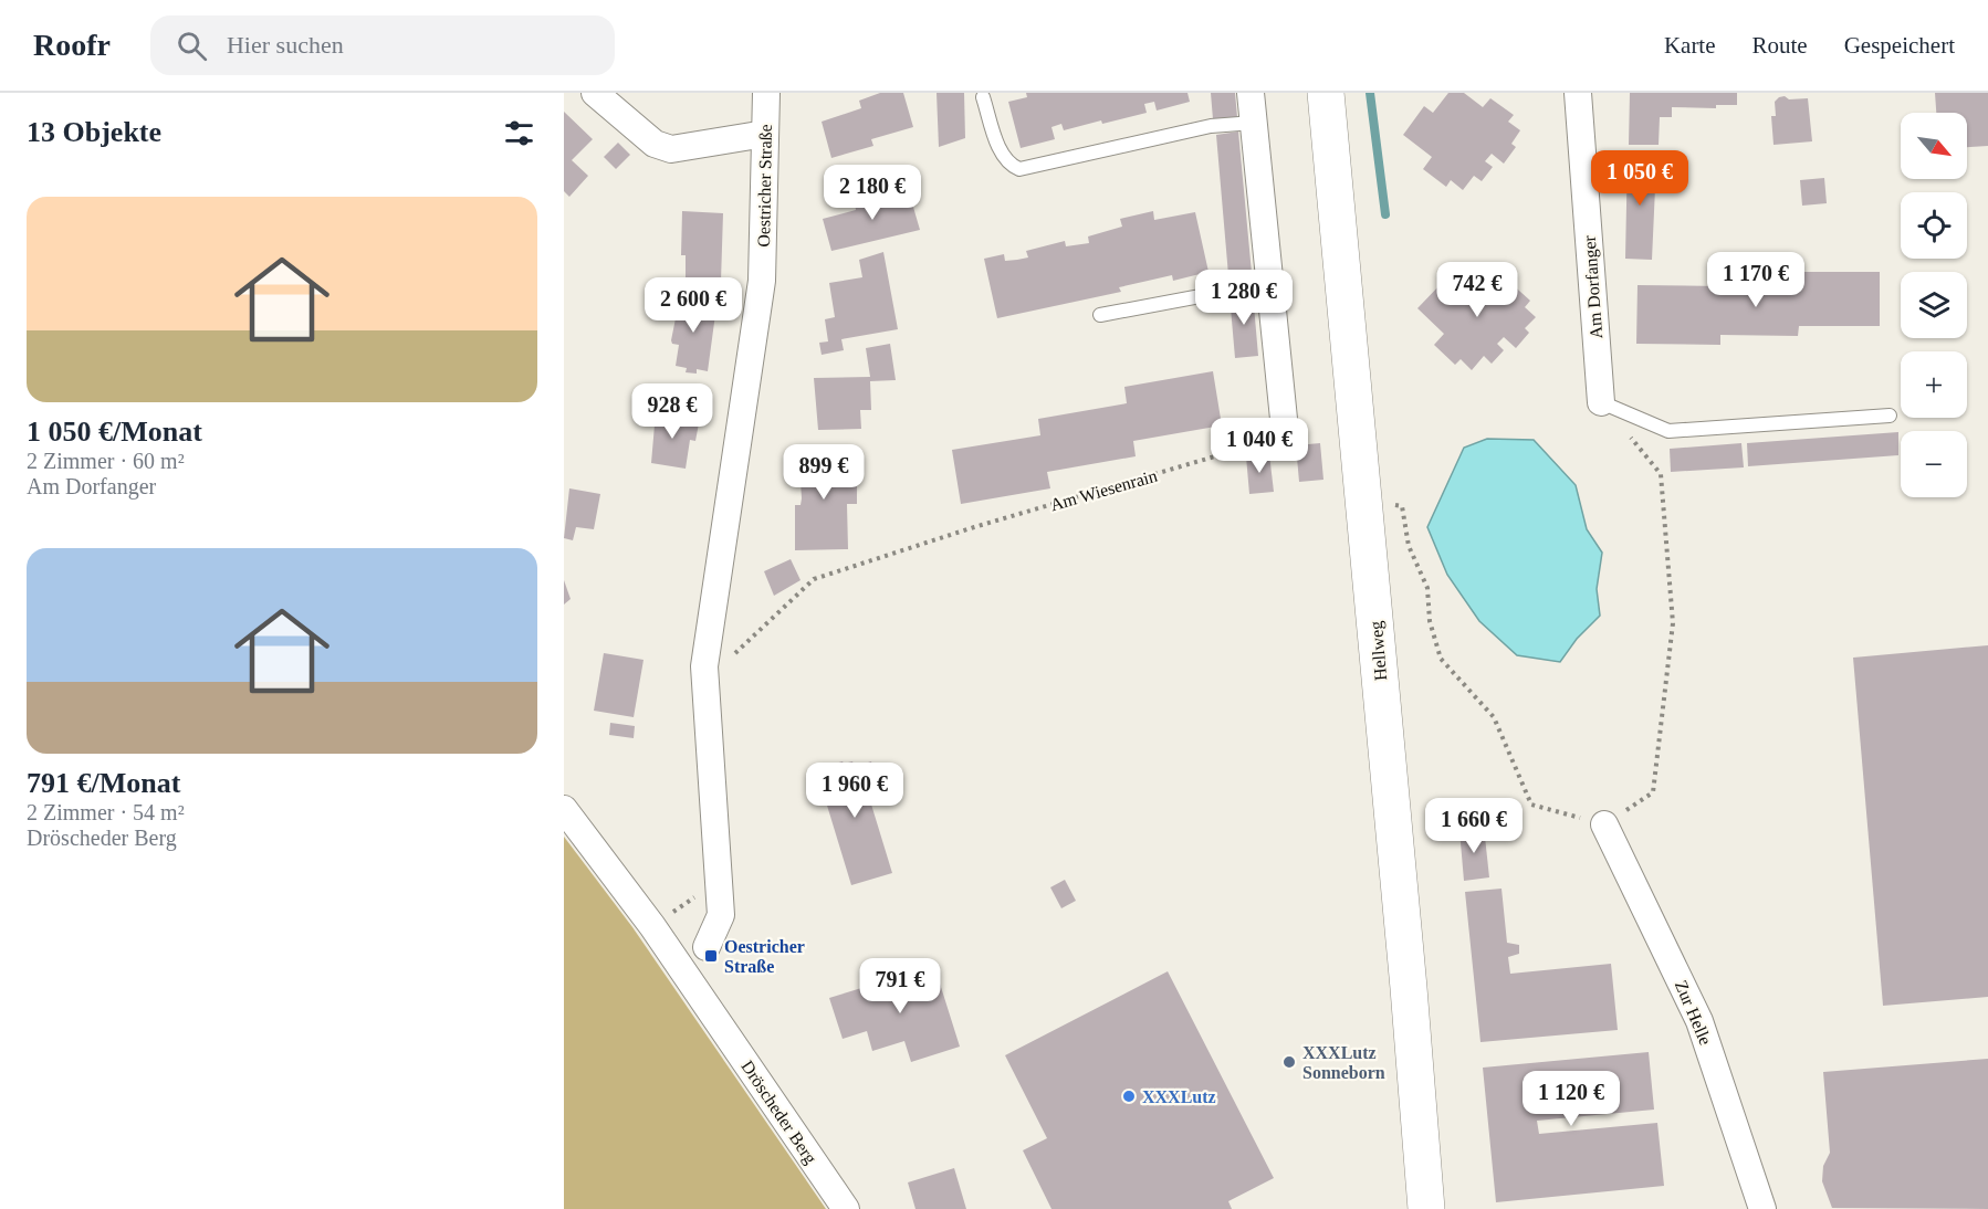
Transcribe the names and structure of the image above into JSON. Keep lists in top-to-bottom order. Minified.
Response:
{"streets":{"street":["Oestricher Straße","Am Dorfanger","Hellweg","Zur Helle","Dröscheder Berg"],"path":["Am Wiesenrain"]},"crossings":[["Oestricher Straße","Am Wiesenrain"]],"places":{"transit":["Oestricher Straße"],"other":["XXXLutz Sonneborn","XXXLutz"]},"north":"bottom right","page":{"header":"Roofr","search":"Hier suchen","nav":["Karte","Route","Gespeichert"],"heading":"13 Objekte","map_buttons":["+","−"],"price":["1 050 €","2 180 €","1 170 €","742 €","1 280 €","2 600 €","928 €","1 040 €","899 €","1 960 €","1 660 €","791 €","1 120 €"],"list":[{"name":"1 050 €/Monat","note":"2 Zimmer · 60 m² · Am Dorfanger"},{"name":"791 €/Monat","note":"2 Zimmer · 54 m² · Dröscheder Berg"}]}}
